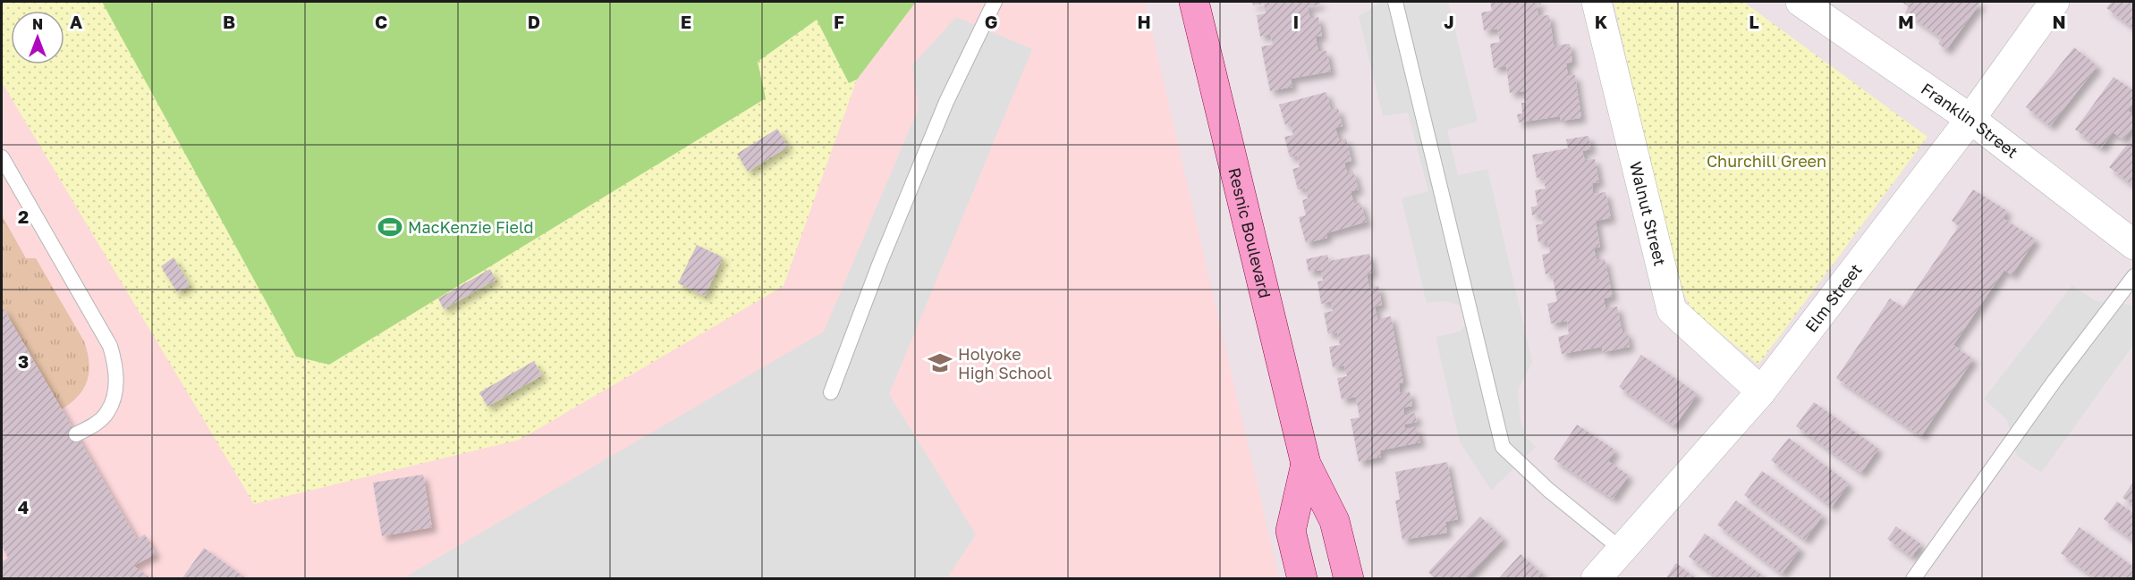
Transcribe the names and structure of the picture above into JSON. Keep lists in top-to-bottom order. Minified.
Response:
{"streets":{"main road":["Resnic Boulevard"],"street":["Franklin Street","Walnut Street","Elm Street"]},"crossings":[["Franklin Street","Elm Street"],["Walnut Street","Elm Street"]],"parks":["Churchill Green"],"places":{"sports":["MacKenzie Field"],"school or university":["Holyoke High School"]},"north":"top","grid":{"columns":["A","B","C","D","E","F","G","H","I","J","K","L","M","N"],"rows":["2","3","4"]}}
